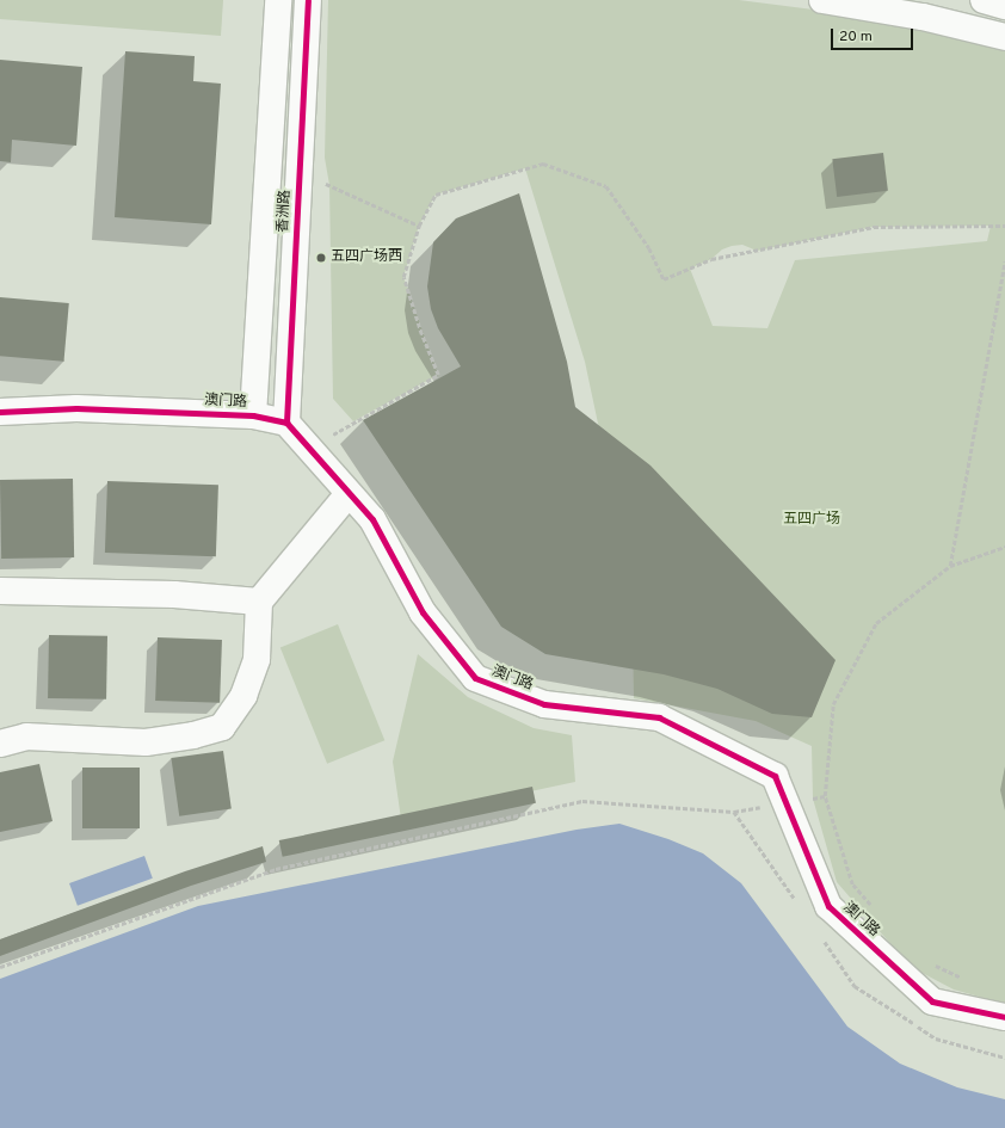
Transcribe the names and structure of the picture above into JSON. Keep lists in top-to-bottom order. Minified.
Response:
{"streets":{"street":["香洲路","澳门路"]},"crossings":[["香洲路","澳门路"]],"parks":["五四广场"],"places":["五四广场西"],"scale_bar":"20 m"}
